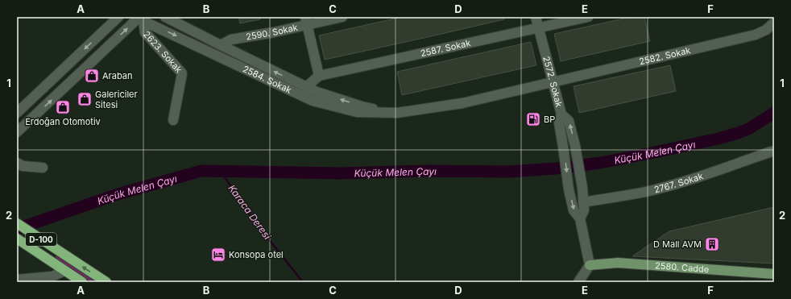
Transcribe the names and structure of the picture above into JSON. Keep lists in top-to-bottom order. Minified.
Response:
{"streets":{"highway":["D-100"],"main road":["2580. Cadde"],"street":["2590. Sokak","2587. Sokak","2623. Sokak","2582. Sokak","2584. Sokak","2572. Sokak","2767. Sokak"]},"crossings":[["2590. Sokak","2584. Sokak"],["2587. Sokak","2584. Sokak"],["2587. Sokak","2572. Sokak"],["2623. Sokak","2584. Sokak"],["2582. Sokak","2584. Sokak"],["2582. Sokak","2572. Sokak"],["2584. Sokak","2572. Sokak"]],"water":["Küçük Melen Çayı","Karaca Deresi"],"places":{"shop":["Araban","Galericiler Sitesi","Erdoğan Otomotiv"],"fuel station":["BP"],"building":["D Mall AVM"],"hotel":["Konsopa otel"]},"grid":{"columns":["A","B","C","D","E","F"],"rows":["1","2"]}}
